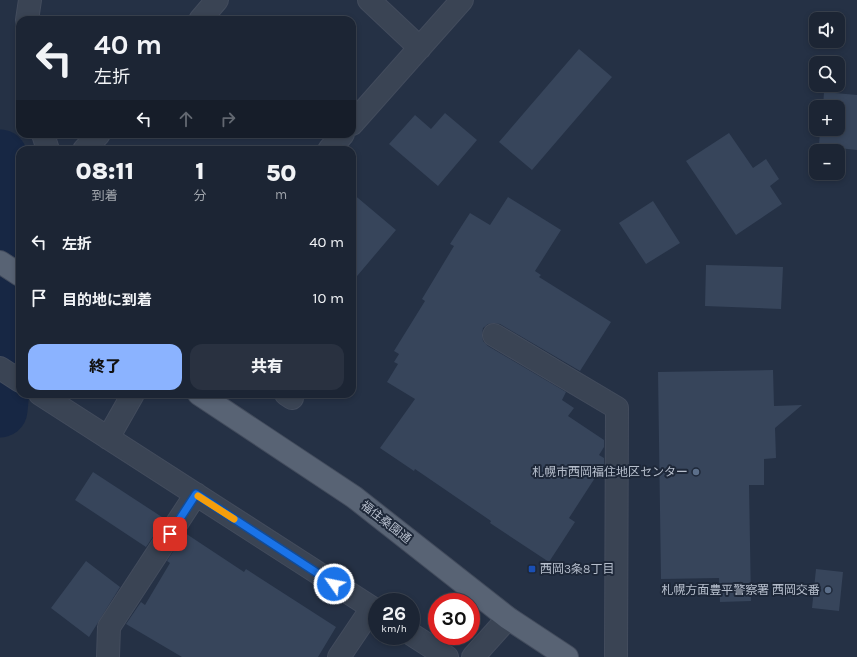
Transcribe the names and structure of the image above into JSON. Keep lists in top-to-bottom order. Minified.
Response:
{"streets":{"main road":["福住桑園通"]},"places":{"other":["札幌市西岡福住地区センター","札幌方面豊平警察署 西岡交番"],"transit":["西岡3条8丁目"]},"page":{"map_buttons":["+","−"],"turn":["40 m","左折"],"eta":["08:11","到着","1","分","50","m"],"list":[{"name":"左折","value":"40 m"},{"name":"目的地に到着","value":"10 m"}],"buttons":["終了","共有"],"speed":"26 km/h","limit":"30"}}
